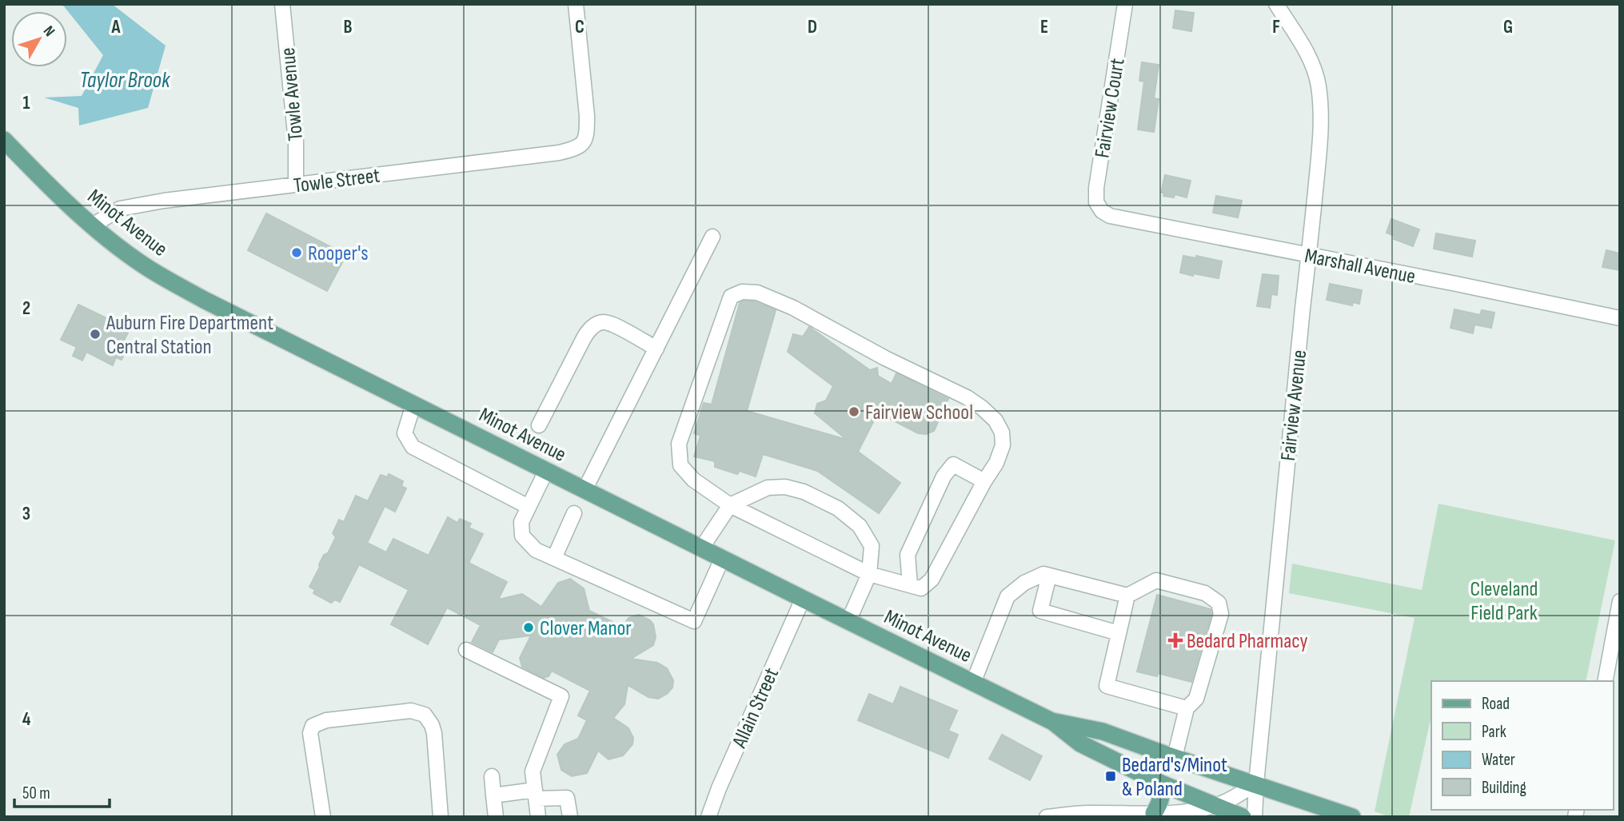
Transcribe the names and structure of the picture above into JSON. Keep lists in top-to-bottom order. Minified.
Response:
{"streets":{"main road":["Minot Avenue"],"street":["Towle Avenue","Fairview Court","Towle Street","Marshall Avenue","Fairview Avenue","Allain Street"]},"crossings":[["Towle Avenue","Towle Street"],["Fairview Court","Marshall Avenue"],["Towle Street","Minot Avenue"],["Minot Avenue","Fairview Avenue"],["Minot Avenue","Allain Street"],["Marshall Avenue","Fairview Avenue"]],"water":["Taylor Brook"],"parks":["Cleveland Field Park"],"places":{"other":["Rooper's","Auburn Fire Department Central Station","Fairview School","Clover Manor"],"health":["Bedard Pharmacy"],"transit":["Bedard's/Minot & Poland"]},"legend":["Road","Park","Water","Building"],"scale_bar":"50 m","north":"top right","grid":{"columns":["A","B","C","D","E","F","G"],"rows":["1","2","3","4"]}}
